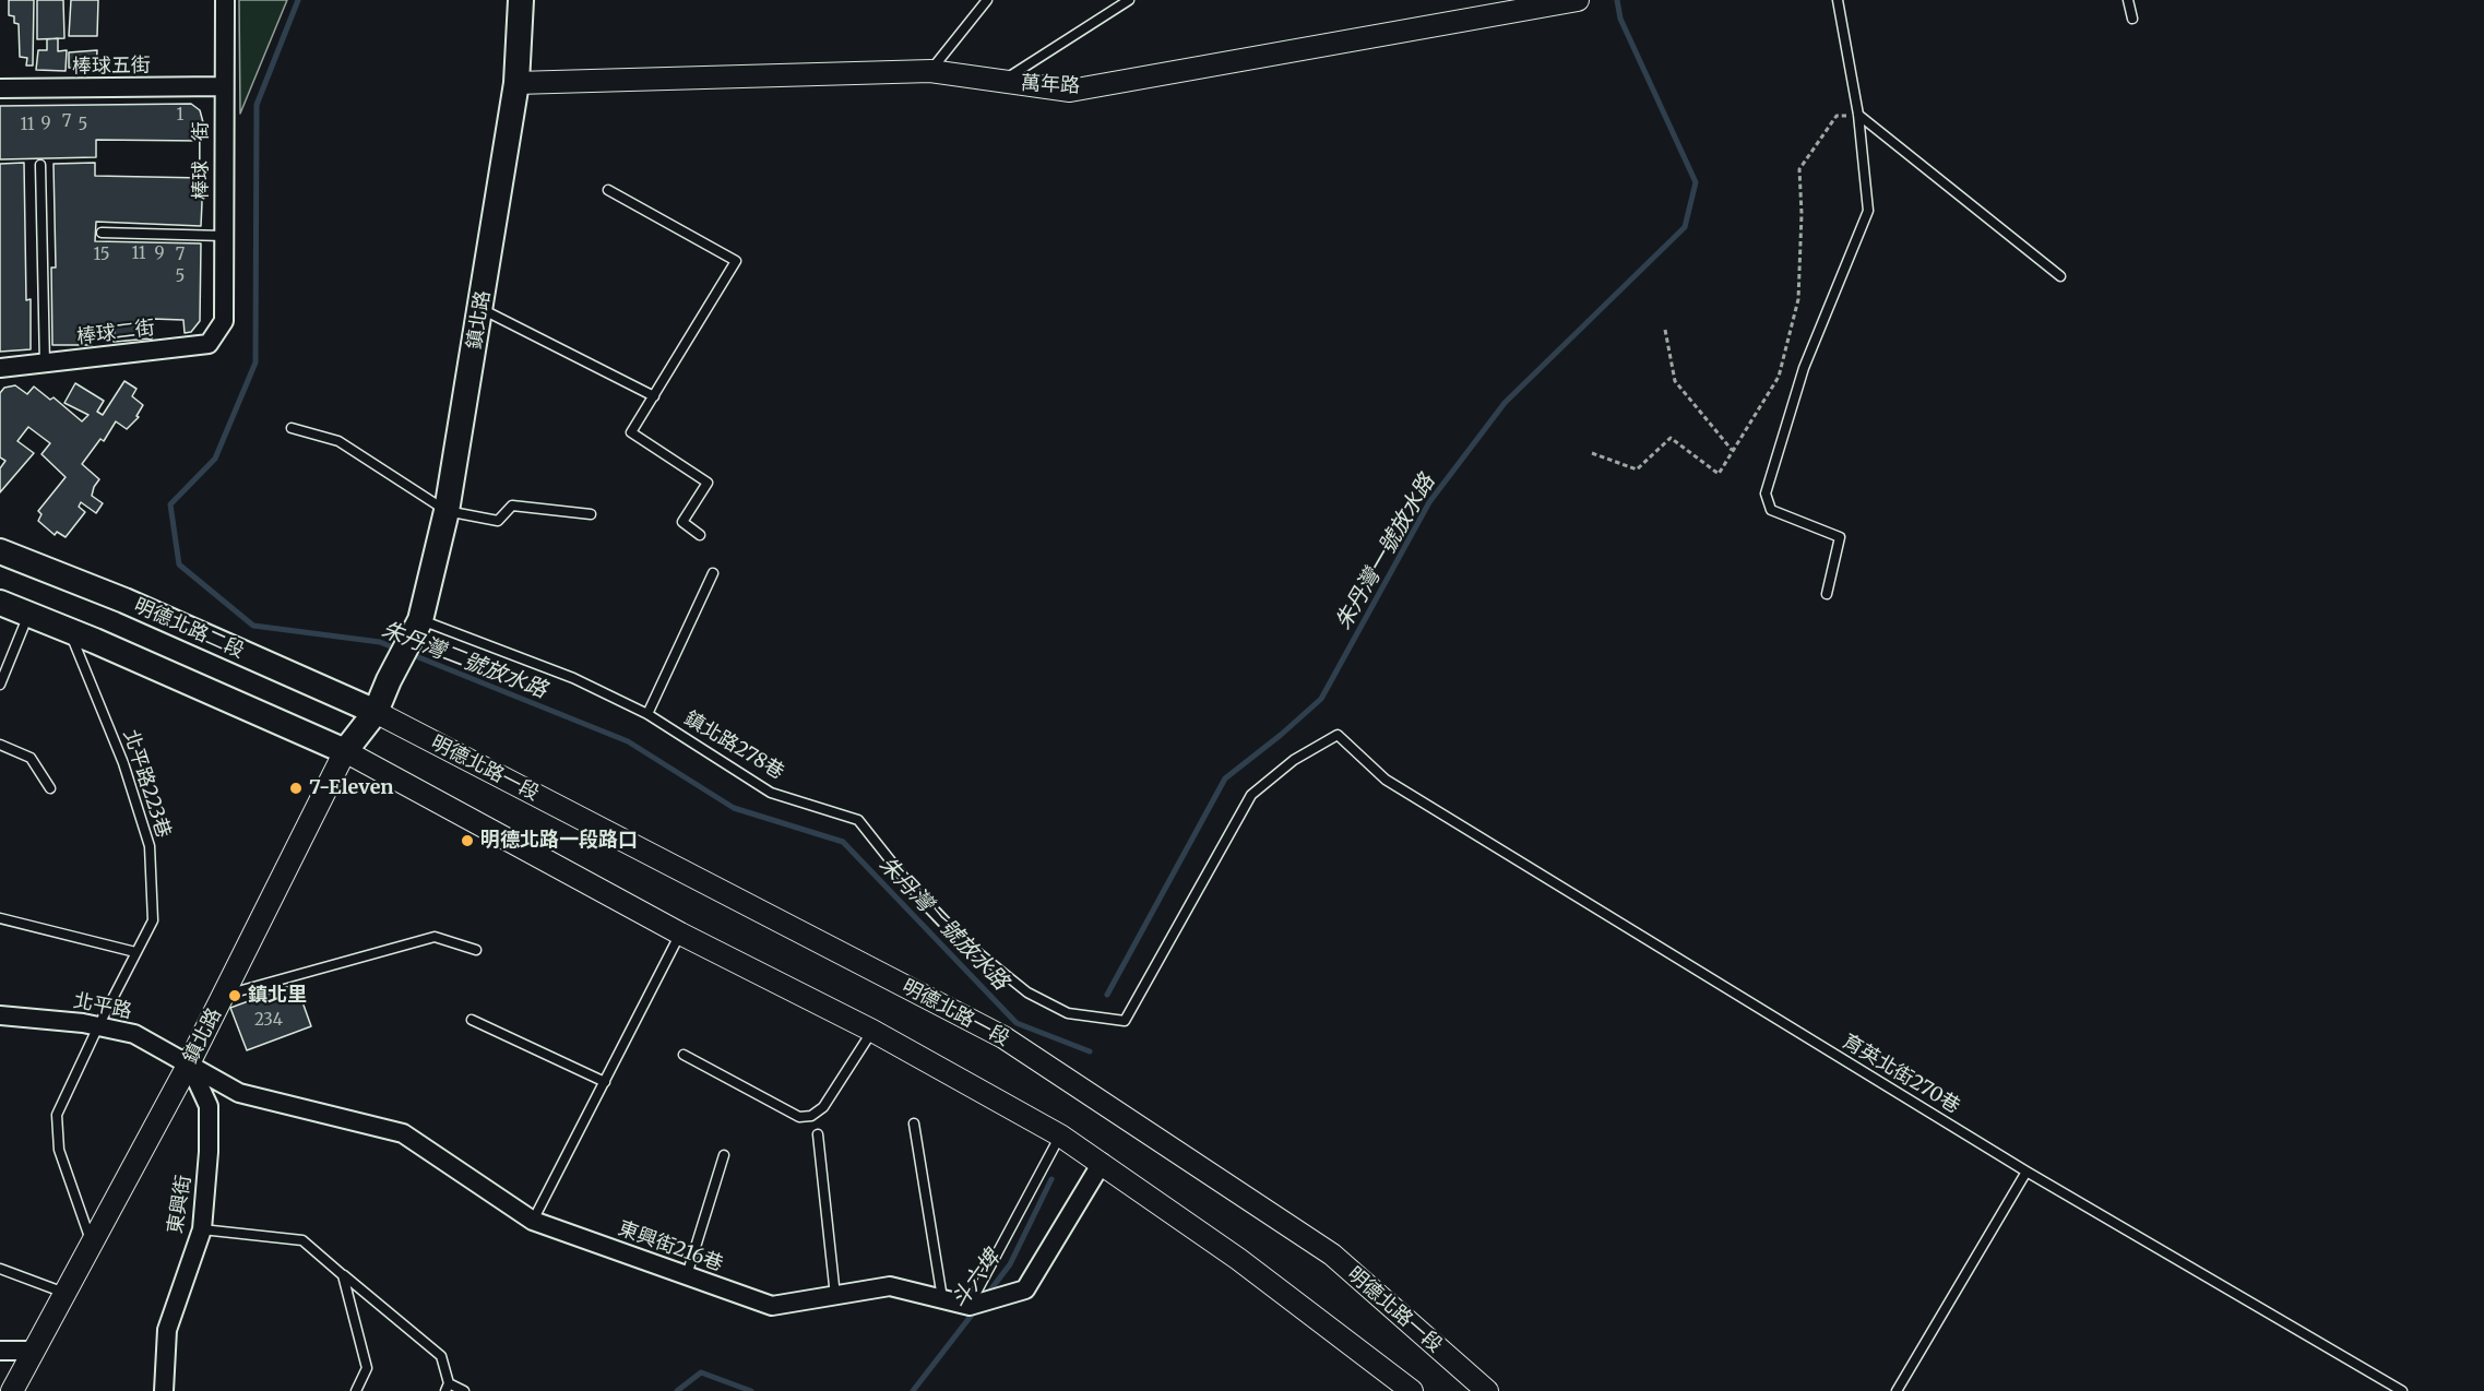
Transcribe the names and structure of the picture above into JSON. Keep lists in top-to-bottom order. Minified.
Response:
{"streets":{"main road":["鎮北路","明德北路二段"],"street":["棒球五街","萬年路","棒球一街","棒球二街","明德北路一段","北平路","東興街","東興街216巷"],"lane":["鎮北路278巷","北平路223巷","育英北街270巷"]},"crossings":[["棒球五街","棒球一街"],["萬年路","鎮北路"],["棒球一街","棒球二街"],["鎮北路","明德北路二段"],["鎮北路","鎮北路278巷"],["鎮北路","明德北路一段"],["鎮北路","北平路223巷"],["鎮北路","北平路"],["鎮北路","東興街"],["鎮北路","東興街216巷"],["明德北路二段","明德北路一段"],["鎮北路278巷","育英北街270巷"],["北平路223巷","北平路"],["北平路","東興街"],["北平路","東興街216巷"],["東興街","東興街216巷"]],"water":["朱丹灣一號放水路","朱丹灣二號放水路","斗六埤"],"places":["7-Eleven","明德北路一段路口","鎮北里"],"house_numbers":["1","7","9","11","5","11","9","15","7","5","234"]}
